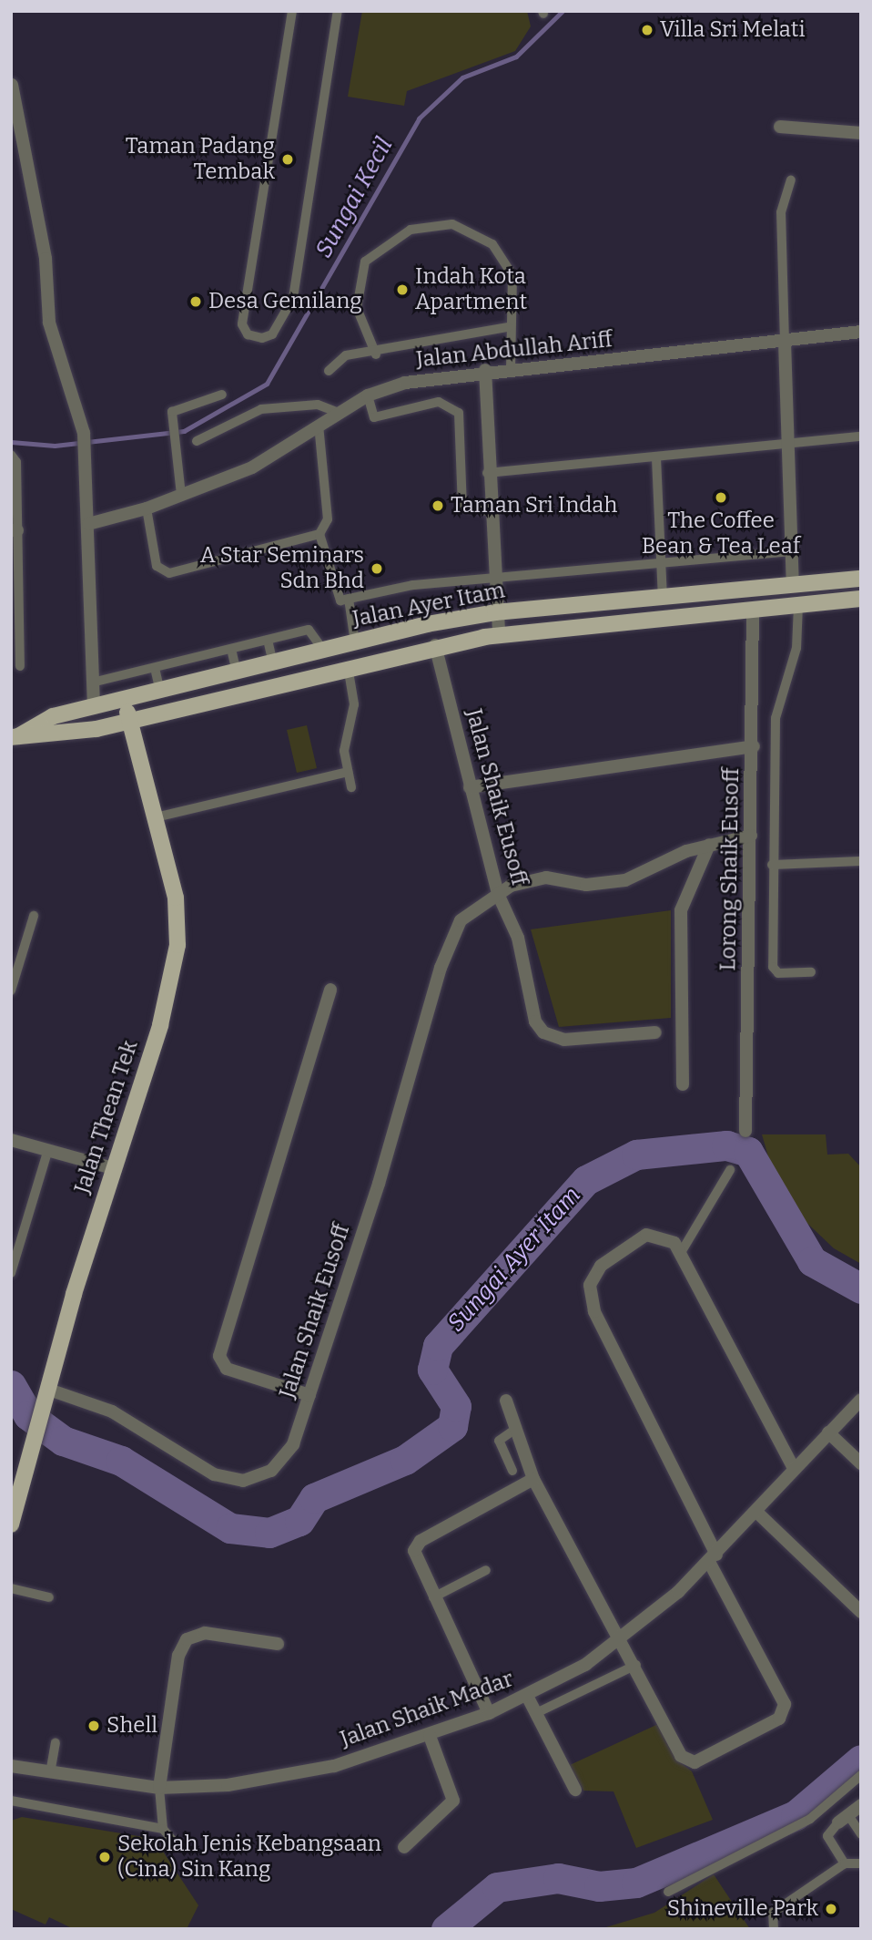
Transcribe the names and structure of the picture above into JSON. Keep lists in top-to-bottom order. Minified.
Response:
{"streets":{"main road":["Jalan Ayer Itam","Jalan Thean Tek"],"street":["Jalan Abdullah Ariff","Jalan Shaik Eusoff","Lorong Shaik Eusoff","Jalan Shaik Madar"]},"crossings":[["Jalan Ayer Itam","Jalan Shaik Eusoff"],["Jalan Ayer Itam","Lorong Shaik Eusoff"],["Jalan Ayer Itam","Jalan Thean Tek"],["Jalan Shaik Eusoff","Jalan Thean Tek"]],"water":["Sungai Kecil","Sungai Ayer Itam"],"places":["Villa Sri Melati","Taman Padang Tembak","Indah Kota Apartment","Desa Gemilang","The Coffee Bean & Tea Leaf","Taman Sri Indah","A Star Seminars Sdn Bhd","Shell","Sekolah Jenis Kebangsaan (Cina) Sin Kang","Shineville Park"]}
